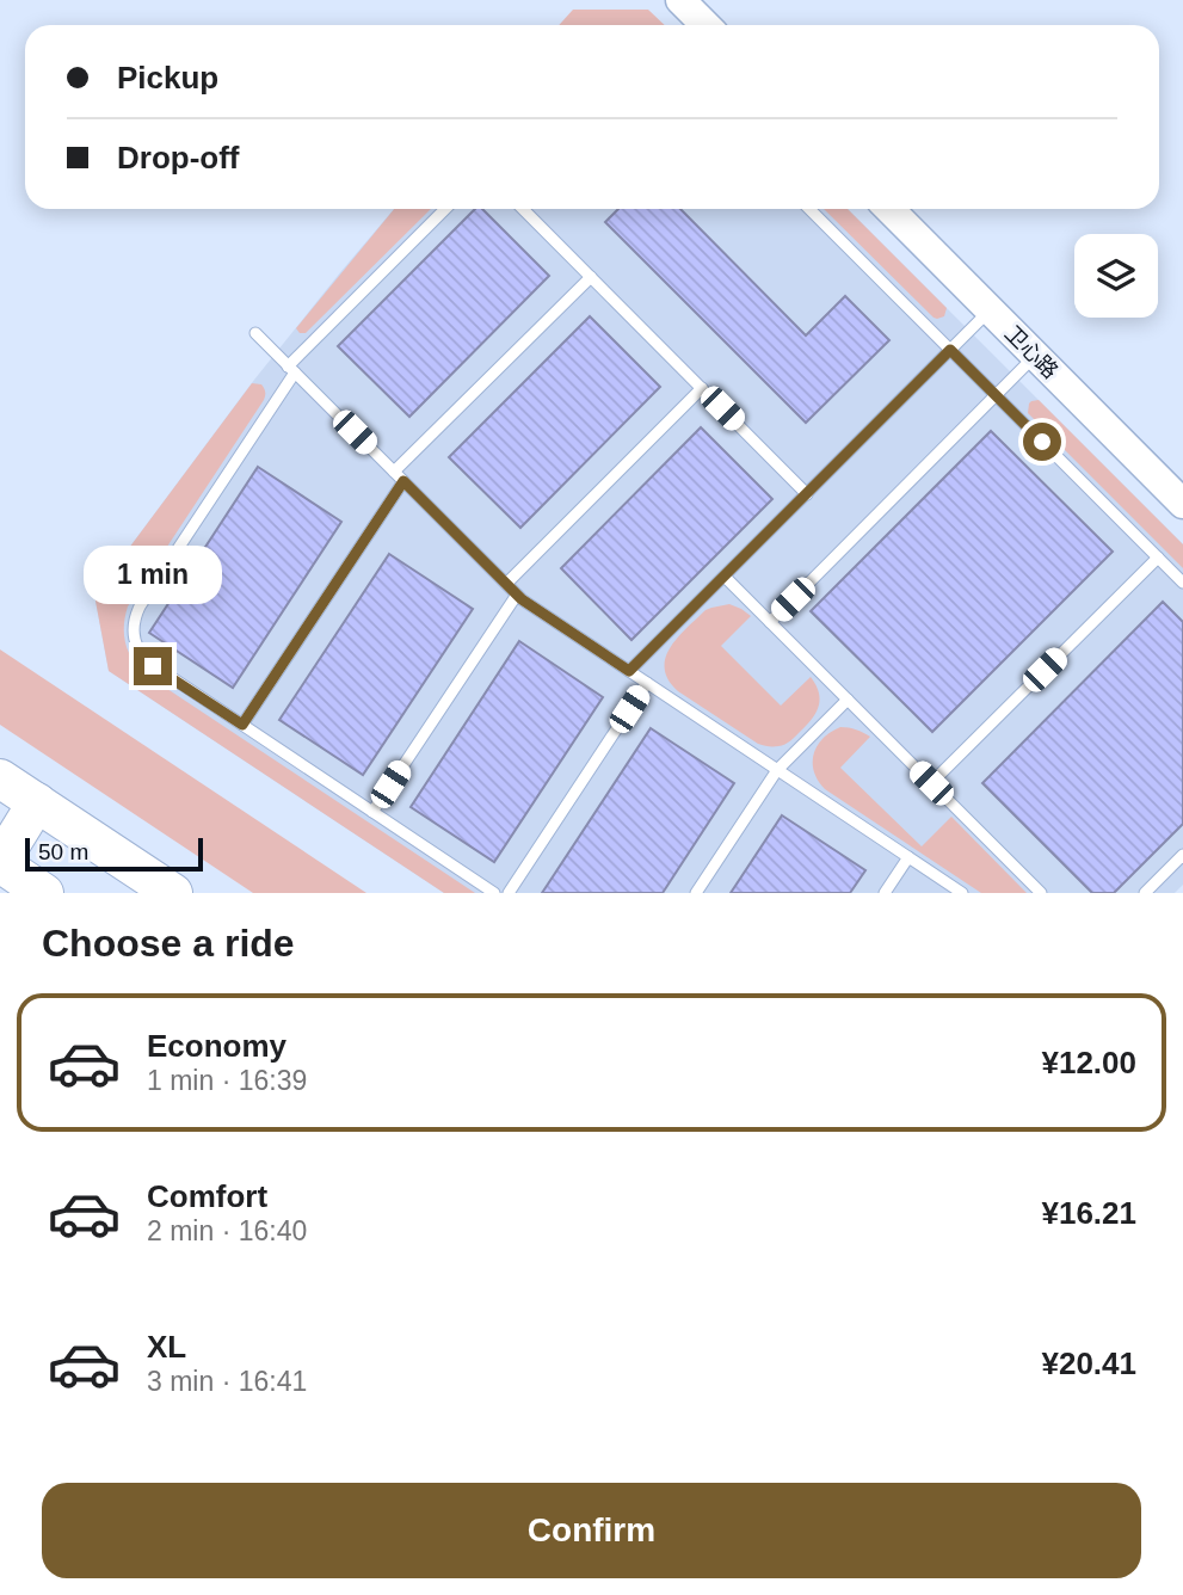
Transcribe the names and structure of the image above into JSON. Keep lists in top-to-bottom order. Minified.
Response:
{"streets":{"street":["卫心路"]},"scale_bar":"50 m","page":{"banner":["Pickup","Drop-off"],"bubble":"1 min","scale":"50 m","heading":"Choose a ride","list":[{"name":"Economy","note":"1 min · 16:39","value":"¥12.00"},{"name":"Comfort","note":"2 min · 16:40","value":"¥16.21"},{"name":"XL","note":"3 min · 16:41","value":"¥20.41"}],"buttons":"Confirm"}}
